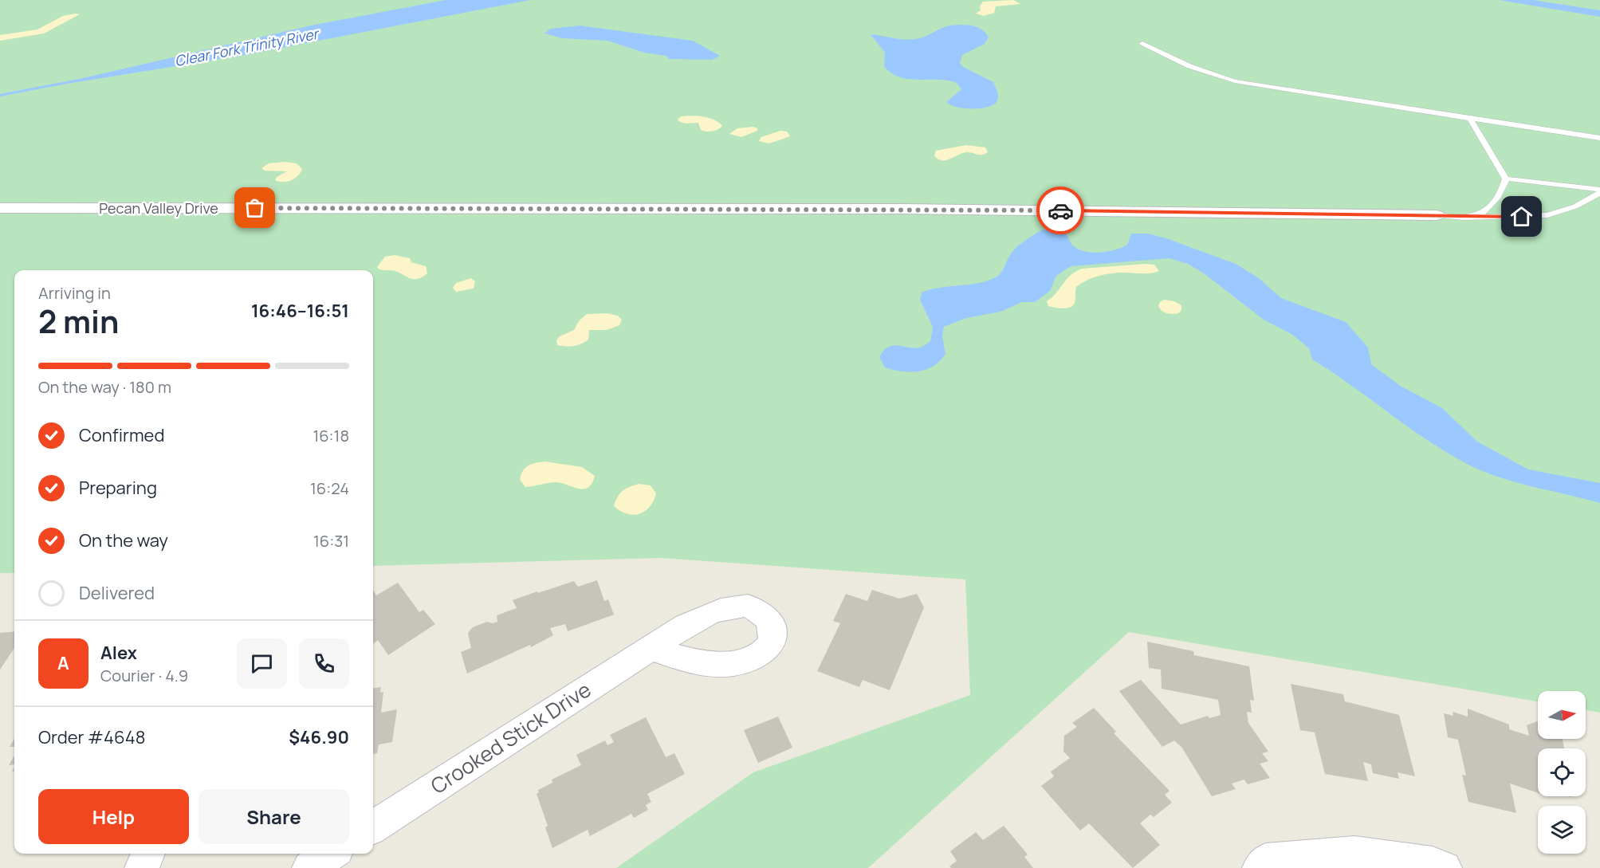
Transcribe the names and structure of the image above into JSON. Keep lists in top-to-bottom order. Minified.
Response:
{"streets":{"street":["Pecan Valley Drive","Crooked Stick Drive"]},"water":["Clear Fork Trinity River"],"north":"right","page":{"heading":["2 min","Arriving in","16:46–16:51"],"panel":["Alex","Courier · 4.9","Order #4648","$46.90"],"bar":"On the way · 180 m","list":[["Confirmed","16:18"],["Preparing","16:24"],["On the way","16:31"],"Delivered"],"round":"A","buttons":["Help","Share"]}}
